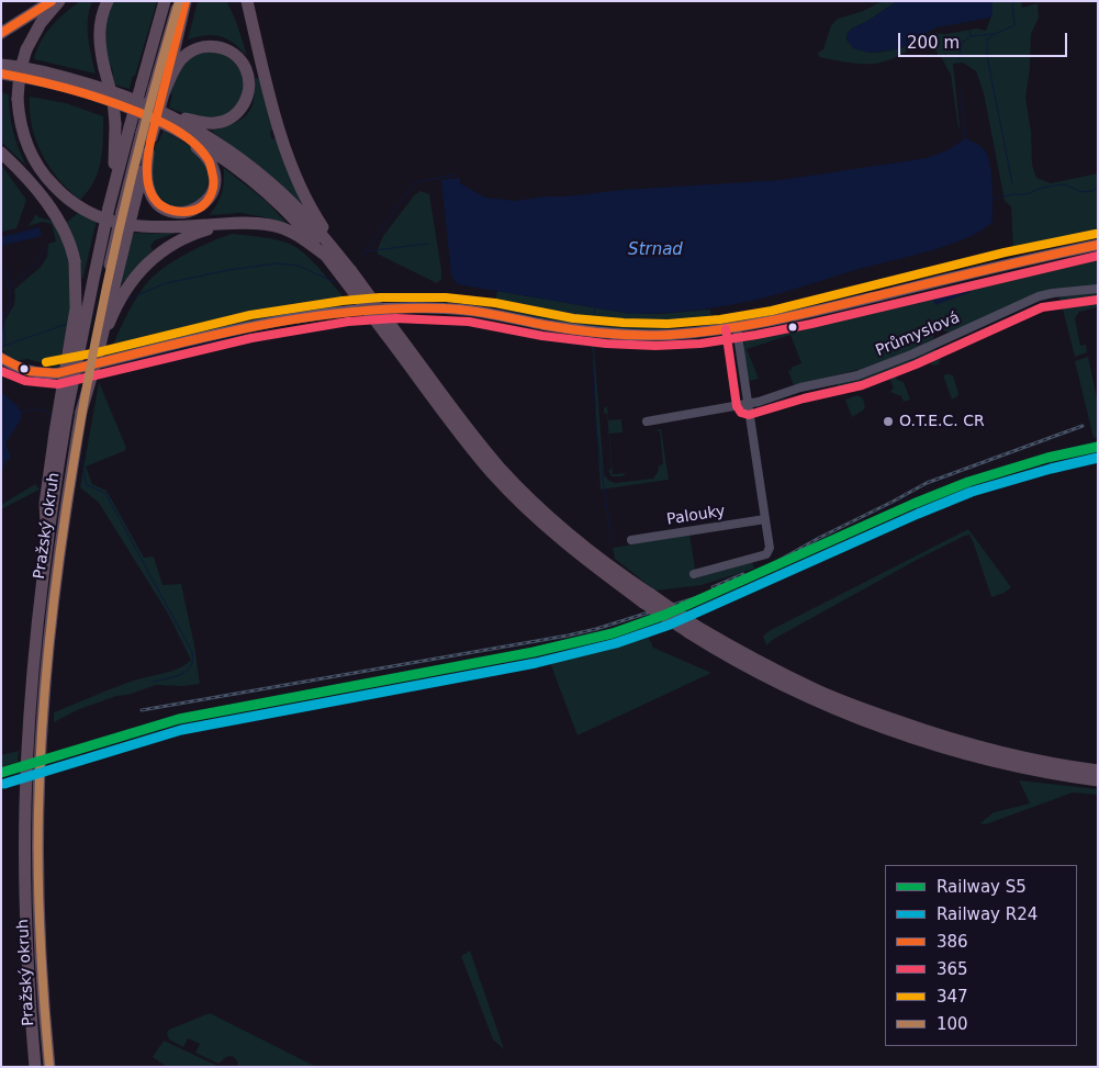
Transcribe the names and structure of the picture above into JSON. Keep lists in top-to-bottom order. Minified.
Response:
{"streets":{"highway":["Pražský okruh"],"street":["Průmyslová","Palouky"]},"water":["Strnad"],"places":["O.T.E.C. CR"],"lines":["transit line 386","transit line 100","transit line 347","transit line 365","rail line S5","rail line R24"],"legend":["Railway S5","Railway R24","386","365","347","100"],"scale_bar":"200 m"}
